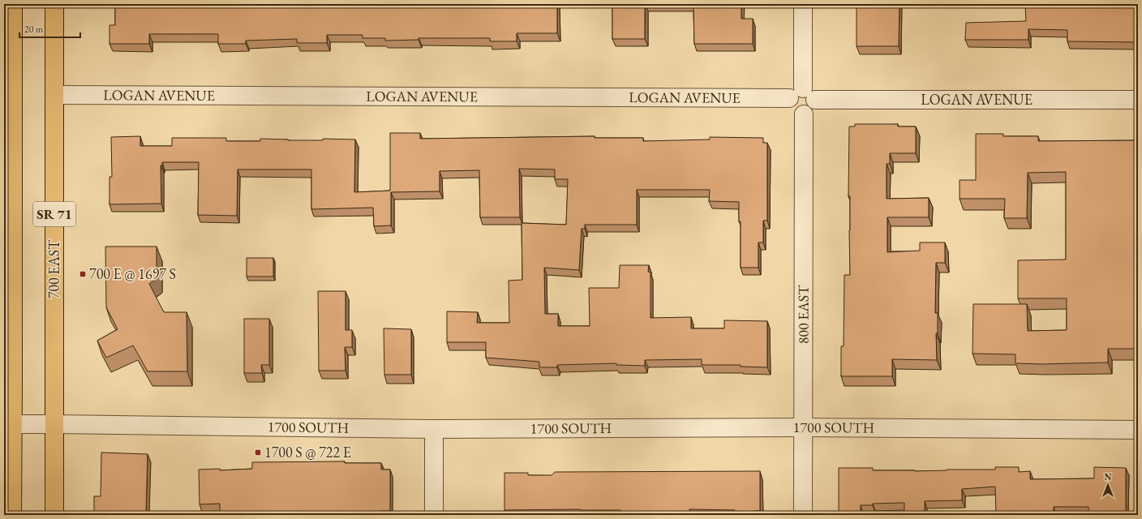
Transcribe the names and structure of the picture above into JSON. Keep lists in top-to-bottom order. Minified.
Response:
{"streets":{"main road":["SR 71","700 EAST"],"street":["LOGAN AVENUE","800 EAST","1700 SOUTH"]},"crossings":[["LOGAN AVENUE","700 EAST"],["LOGAN AVENUE","800 EAST"],["SR 71","1700 SOUTH"],["700 EAST","1700 SOUTH"],["800 EAST","1700 SOUTH"]],"places":{"transit":["700 E @ 1697 S","1700 S @ 722 E"]},"scale_bar":"20 m","north":"top"}
